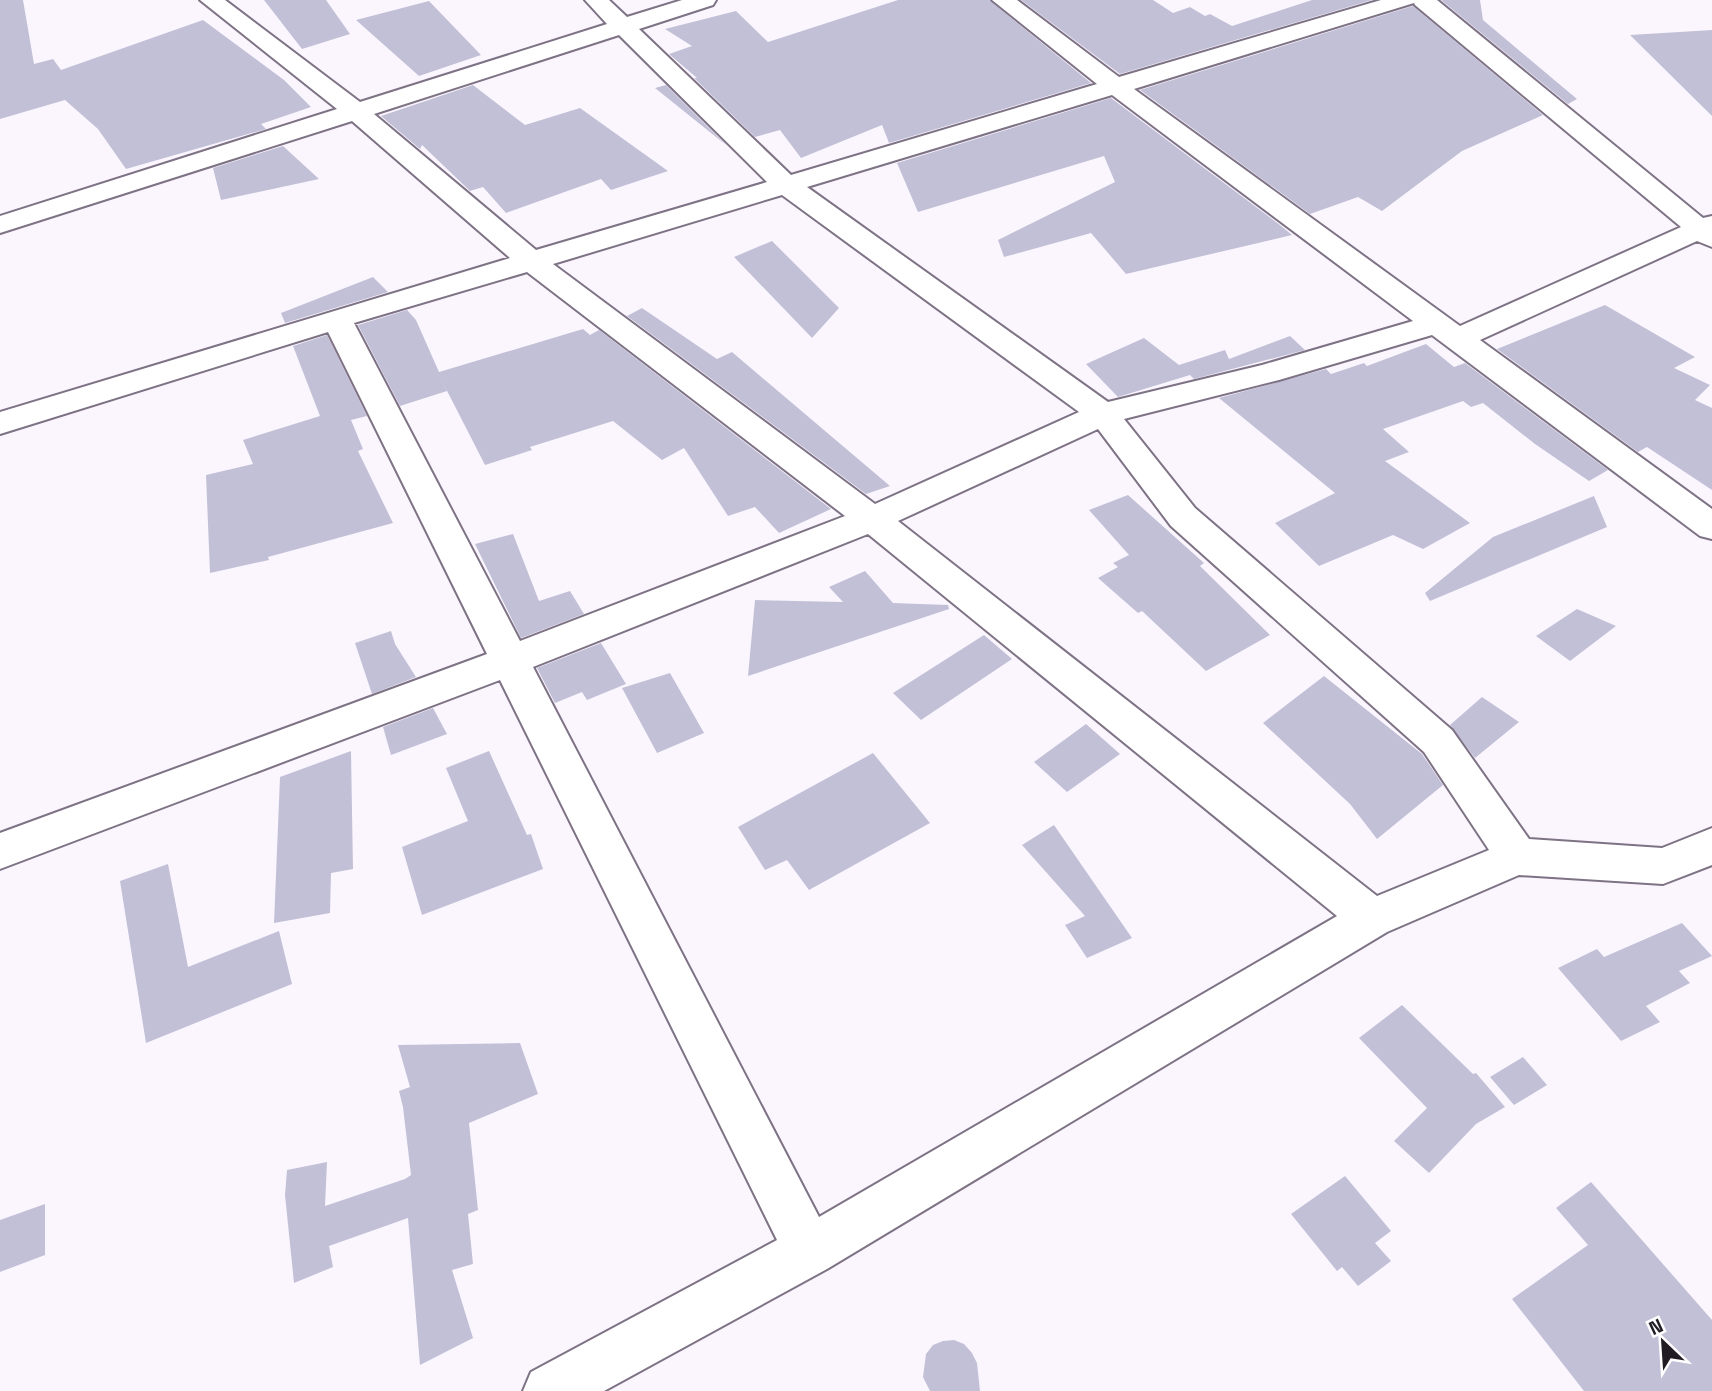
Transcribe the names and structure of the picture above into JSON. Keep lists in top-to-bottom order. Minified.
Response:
{"north":"top left"}
